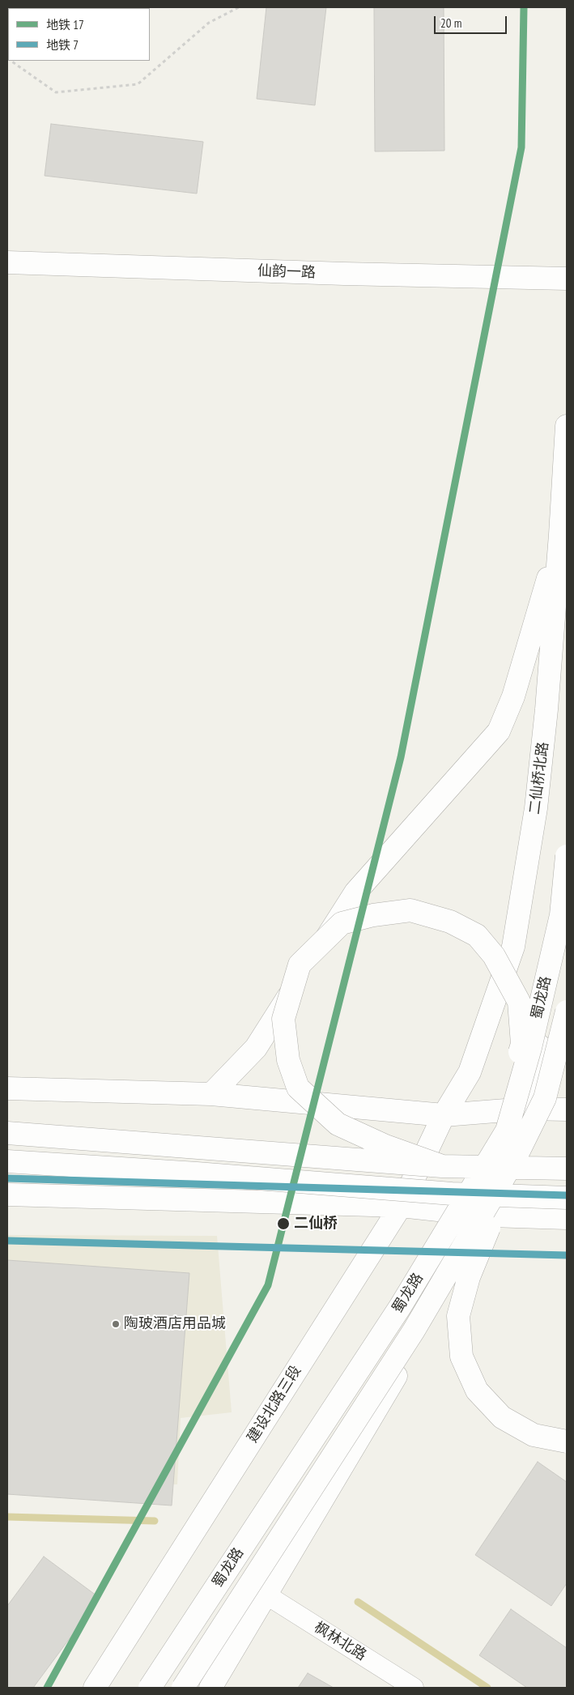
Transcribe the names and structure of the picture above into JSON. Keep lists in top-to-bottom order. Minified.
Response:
{"streets":{"main road":["仙韵一路","二仙桥北路","蜀龙路","建设北路三段"],"street":["枫林北路"]},"crossings":[["二仙桥北路","建设北路三段"]],"places":["二仙桥","陶玻酒店用品城"],"lines":["metro line 17","metro line 7"],"legend":["地铁 17","地铁 7"],"scale_bar":"20 m"}
